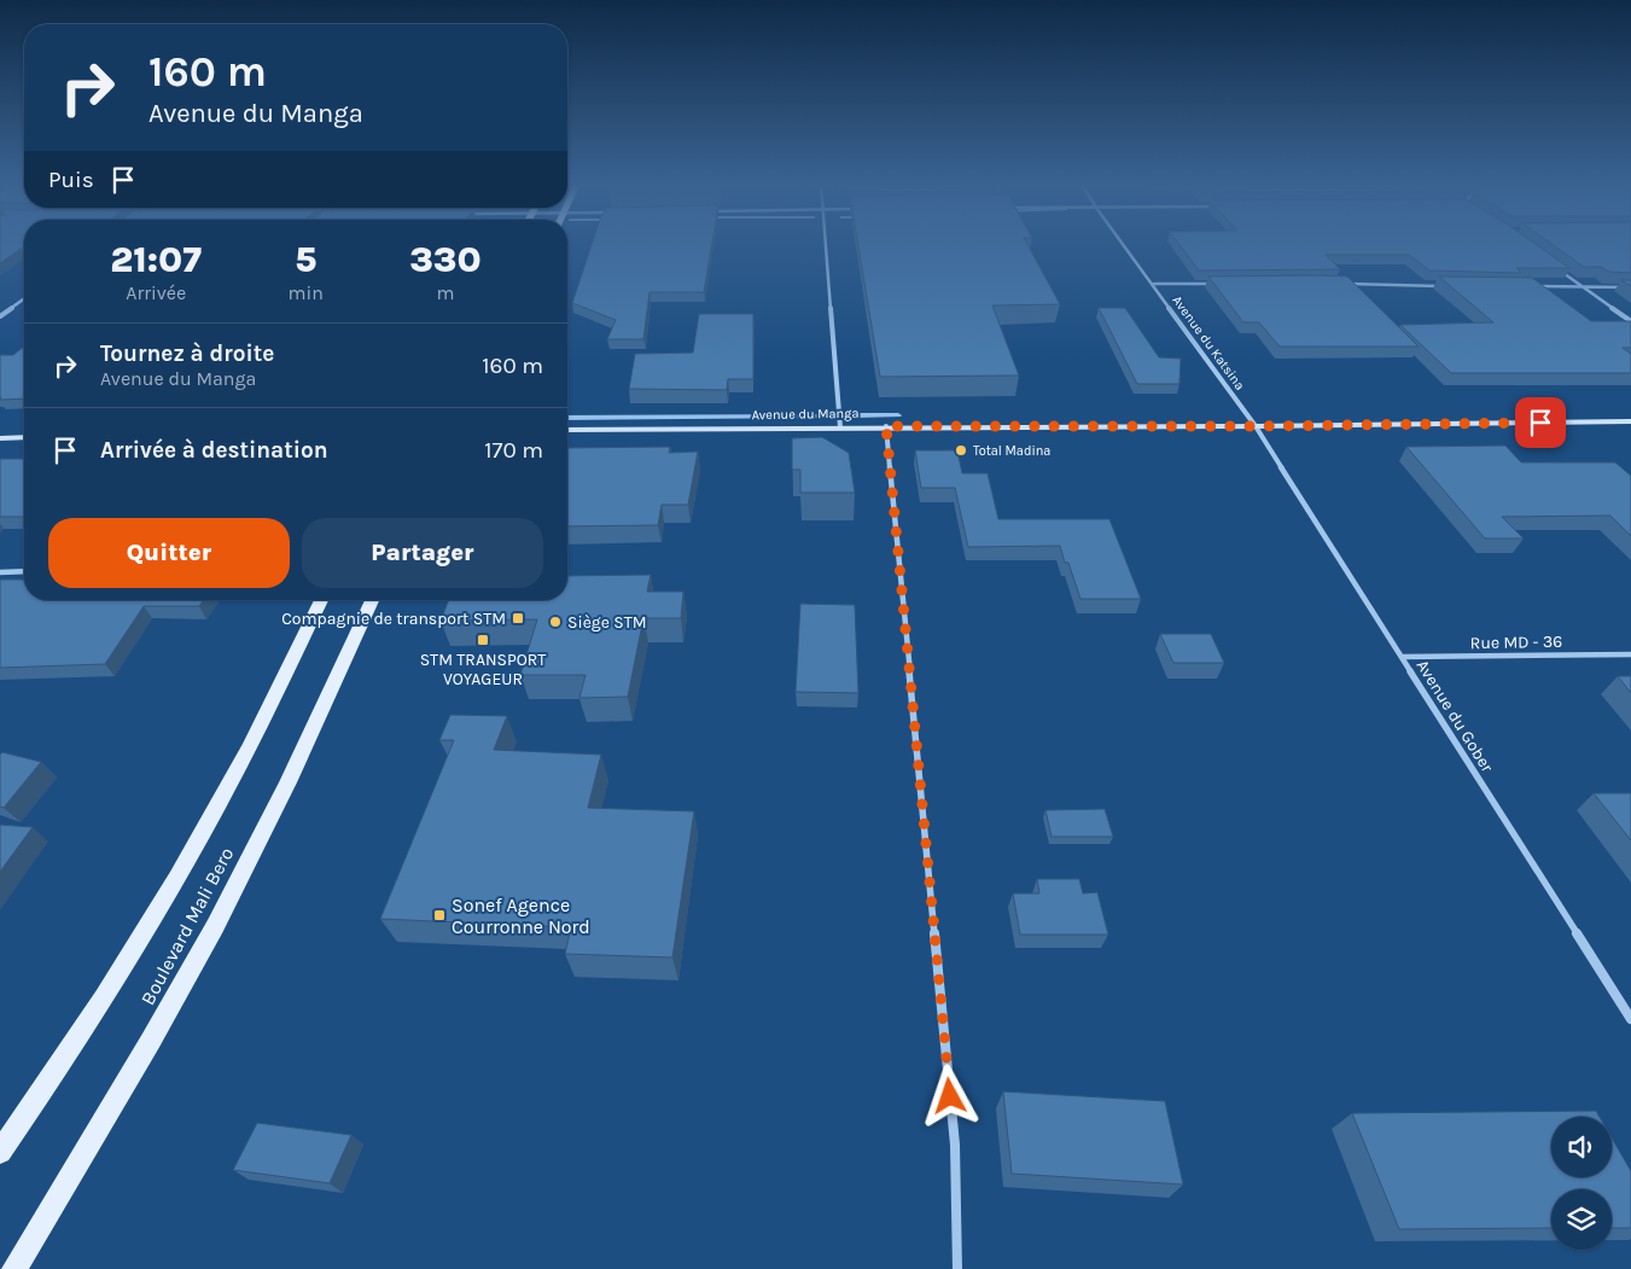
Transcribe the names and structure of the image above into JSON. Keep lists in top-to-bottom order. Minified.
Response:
{"streets":{"main road":["Boulevard Mali Bero"],"street":["Avenue du Katsina","Avenue du Manga","Rue MD - 36","Avenue du Gober"]},"crossings":[["Avenue du Katsina","Avenue du Manga"],["Avenue du Katsina","Avenue du Gober"],["Avenue du Manga","Avenue du Gober"],["Rue MD - 36","Avenue du Gober"]],"places":{"other":["Total Madina","Siège STM"],"transit":["Compagnie de transport STM","STM TRANSPORT VOYAGEUR","Sonef Agence Courronne Nord"]},"page":{"turn":["160 m","Avenue du Manga"],"then":"Puis","eta":["21:07","Arrivée","5","min","330","m"],"list":[{"name":"Tournez à droite","note":"Avenue du Manga","value":"160 m"},{"name":"Arrivée à destination","value":"170 m"}],"buttons":["Quitter","Partager"]}}
